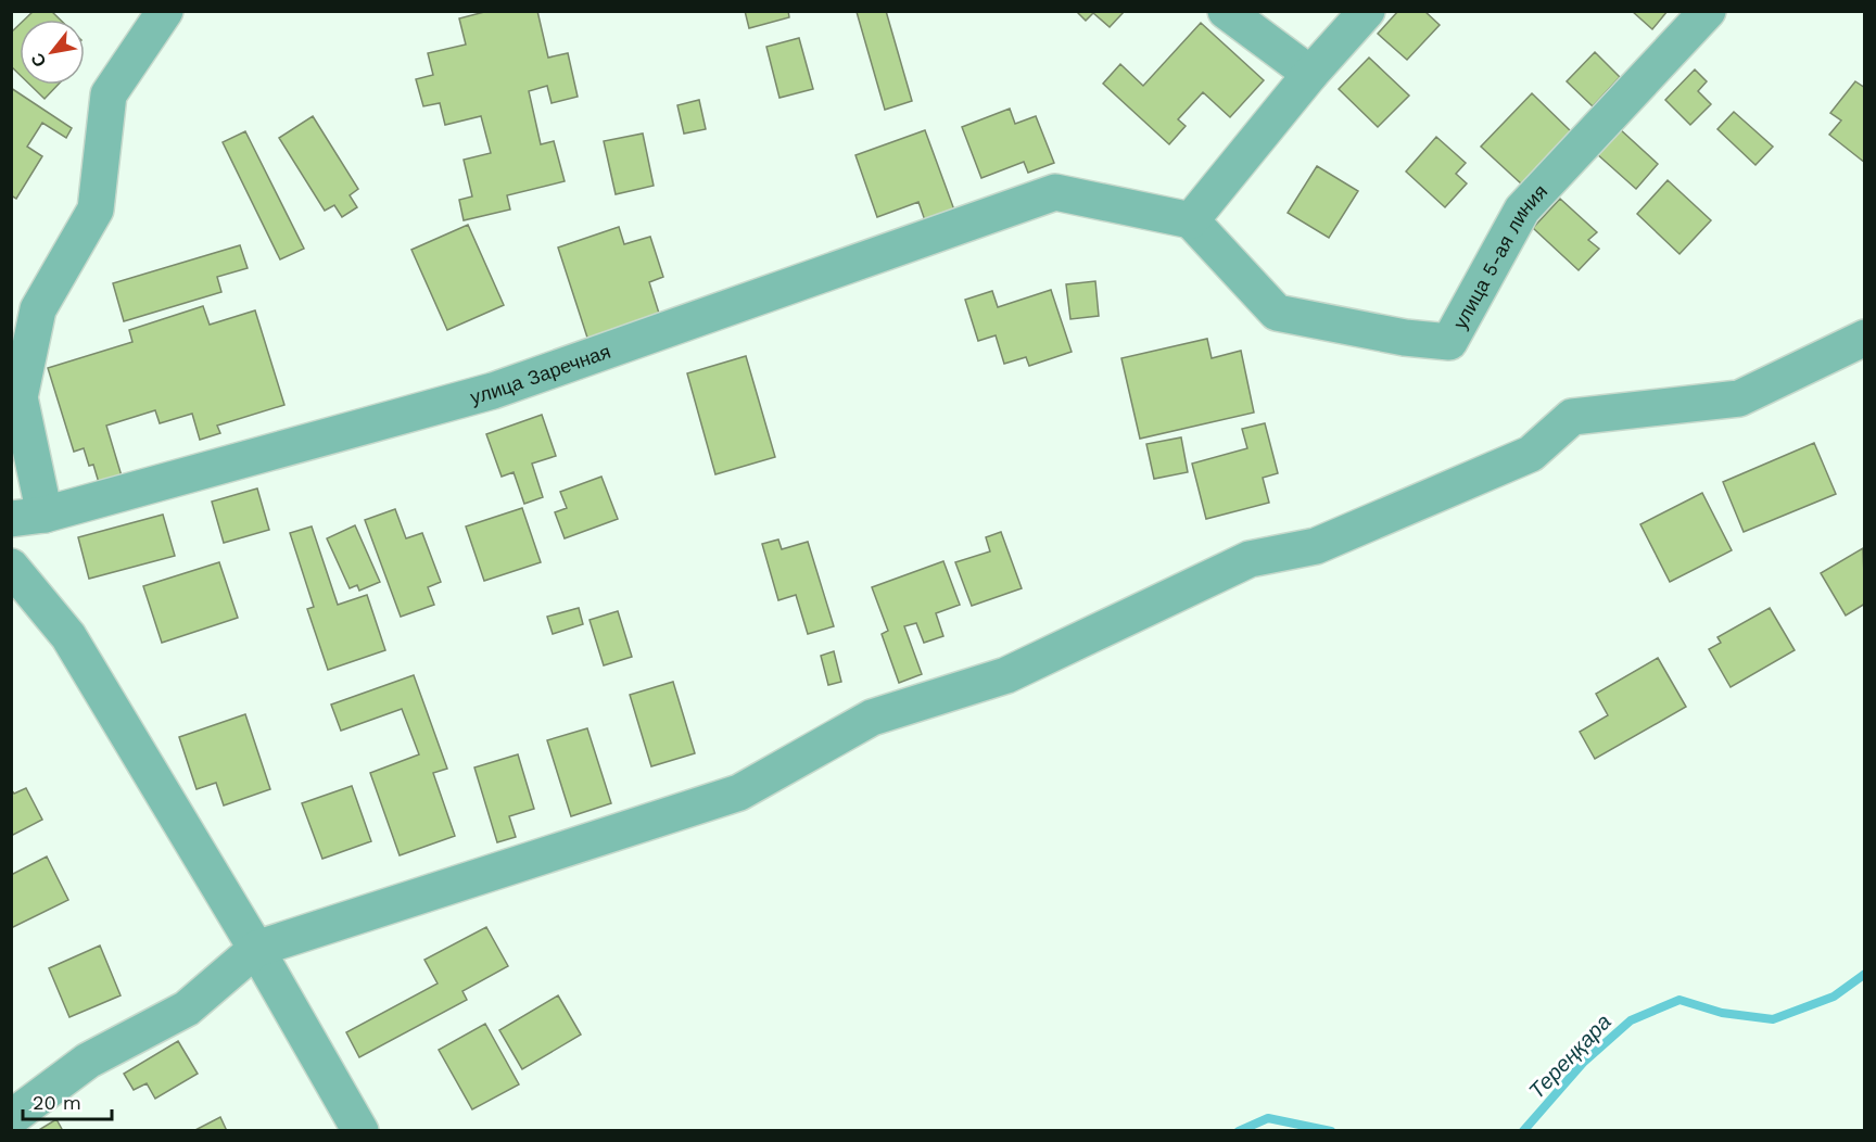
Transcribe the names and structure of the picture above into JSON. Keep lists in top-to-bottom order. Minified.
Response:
{"streets":{"street":["улица 5-ая линия","улица Заречная"]},"crossings":[["улица 5-ая линия","улица Заречная"]],"water":["Тереңқара"],"scale_bar":"20 m","north":"bottom left"}
